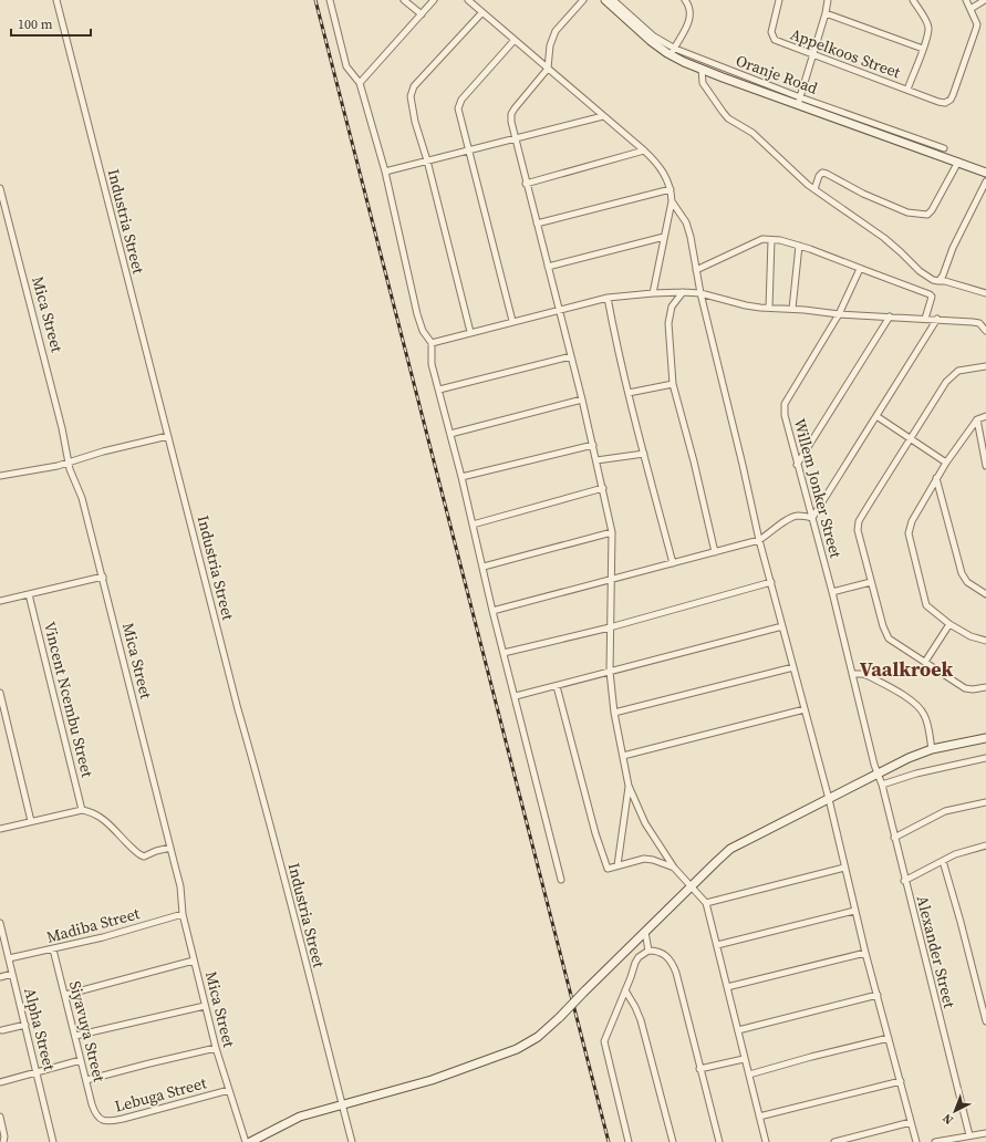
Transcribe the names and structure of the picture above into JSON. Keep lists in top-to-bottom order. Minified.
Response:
{"streets":{"street":["Appelkoos Street","Oranje Road","Industria Street","Mica Street","Willem Jonker Street","Vincent Ncembu Street","Madiba Street","Alexander Street","Alpha Street","Siyavuya Street","Lebuga Street"]},"crossings":[["Mica Street","Madiba Street"],["Mica Street","Lebuga Street"],["Willem Jonker Street","Alexander Street"],["Madiba Street","Alpha Street"],["Madiba Street","Siyavuya Street"],["Siyavuya Street","Lebuga Street"]],"districts":["Vaalkroek"],"scale_bar":"100 m","north":"bottom left"}
